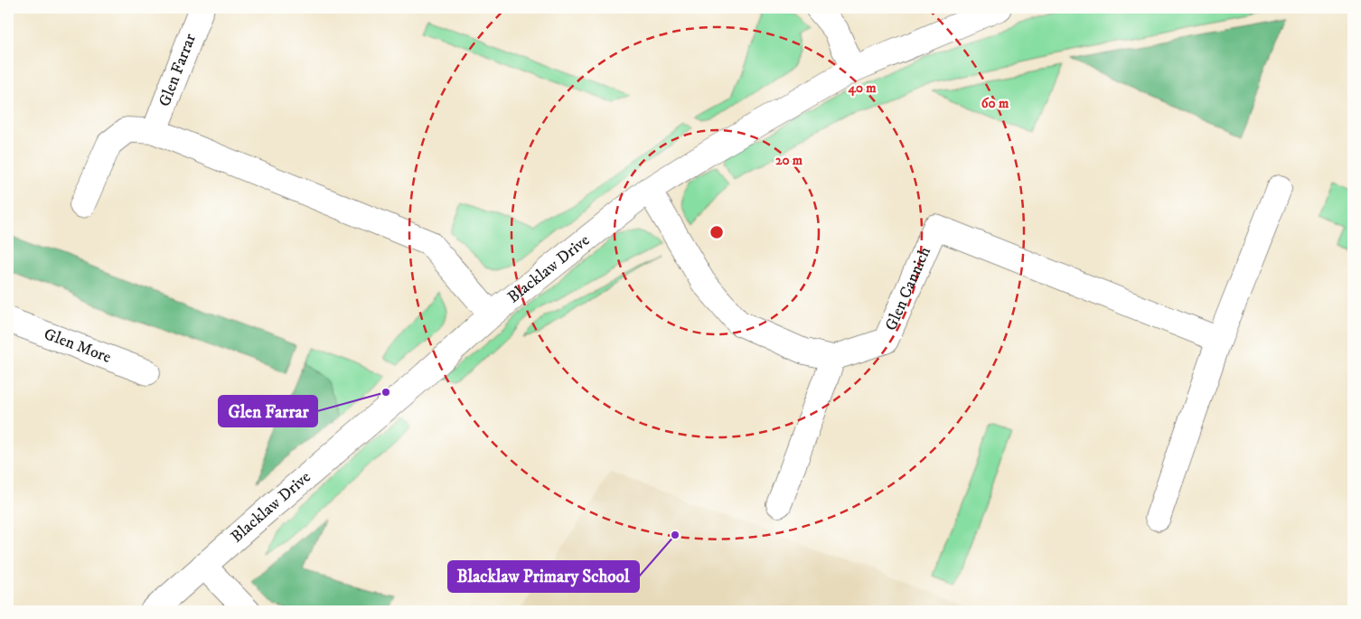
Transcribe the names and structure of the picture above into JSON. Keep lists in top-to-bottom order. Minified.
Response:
{"streets":{"street":["Glen Farrar","Blacklaw Drive","Glen Cannich","Glen More"]},"places":["Glen Farrar","Blacklaw Primary School"],"rings":["40 m","60 m","20 m"]}
